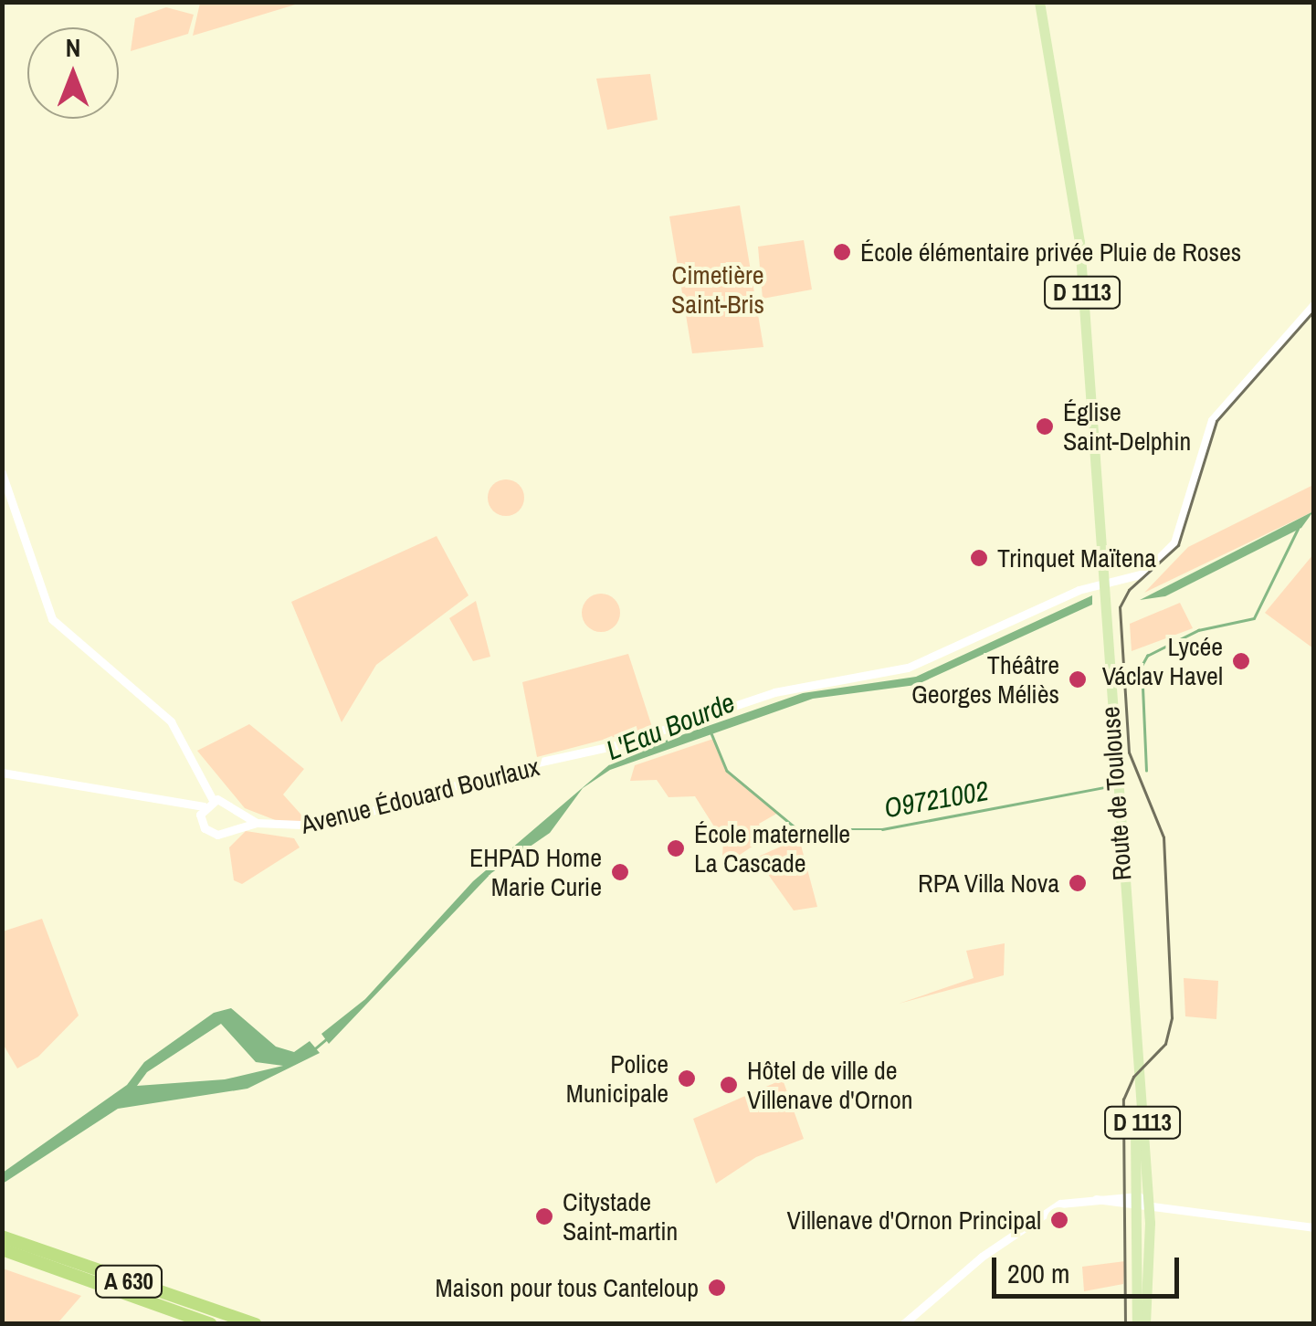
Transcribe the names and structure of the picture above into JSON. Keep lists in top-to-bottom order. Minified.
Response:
{"streets":{"highway":["A 630"],"main road":["D 1113","Route de Toulouse"],"street":["Avenue Édouard Bourlaux"]},"crossings":[["D 1113","Route de Toulouse"],["Route de Toulouse","Avenue Édouard Bourlaux"]],"water":["L'Eau Bourde","O9721002"],"parks":["Cimetière Saint-Bris"],"places":["École élémentaire privée Pluie de Roses","Église Saint-Delphin","Trinquet Maïtena","Lycée Václav Havel","Théâtre Georges Méliès","École maternelle La Cascade","EHPAD Home Marie Curie","RPA Villa Nova","Police Municipale","Hôtel de ville de Villenave d'Ornon","Citystade Saint-martin","Villenave d'Ornon Principal","Maison pour tous Canteloup"],"scale_bar":"200 m","north":"top"}
